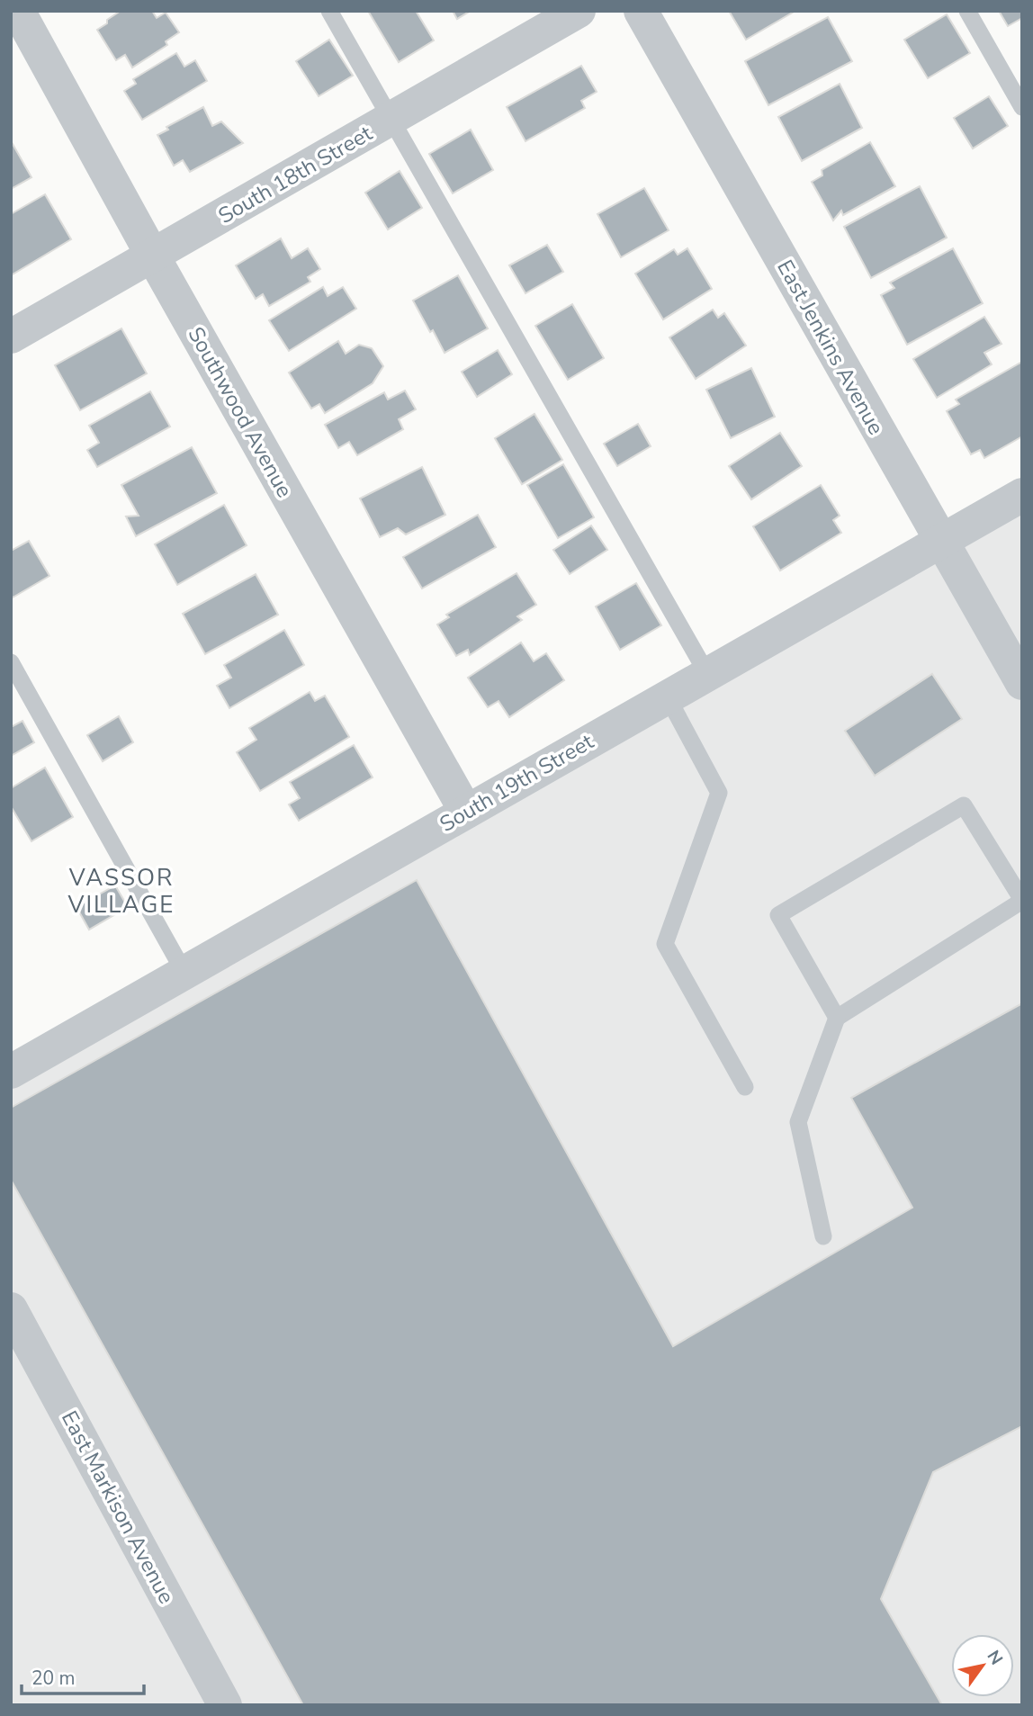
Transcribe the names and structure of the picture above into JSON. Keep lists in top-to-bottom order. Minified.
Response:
{"streets":{"street":["South 18th Street","East Jenkins Avenue","Southwood Avenue","South 19th Street","East Markison Avenue"]},"crossings":[["South 18th Street","Southwood Avenue"],["East Jenkins Avenue","South 19th Street"],["Southwood Avenue","South 19th Street"]],"districts":["VASSOR VILLAGE"],"scale_bar":"20 m","north":"top right"}
